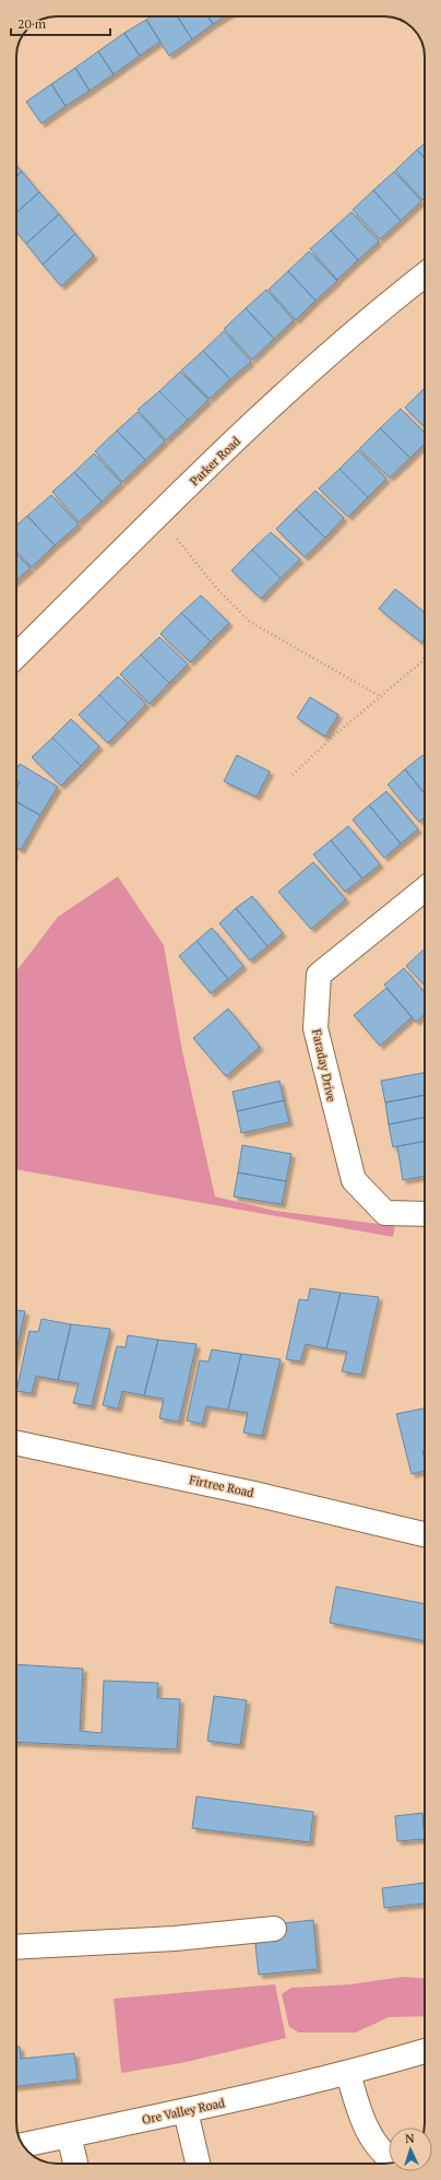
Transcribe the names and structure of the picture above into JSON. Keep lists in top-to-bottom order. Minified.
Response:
{"streets":{"street":["Parker Road","Faraday Drive","Firtree Road","Ore Valley Road"]},"scale_bar":"20 m","north":"top"}
